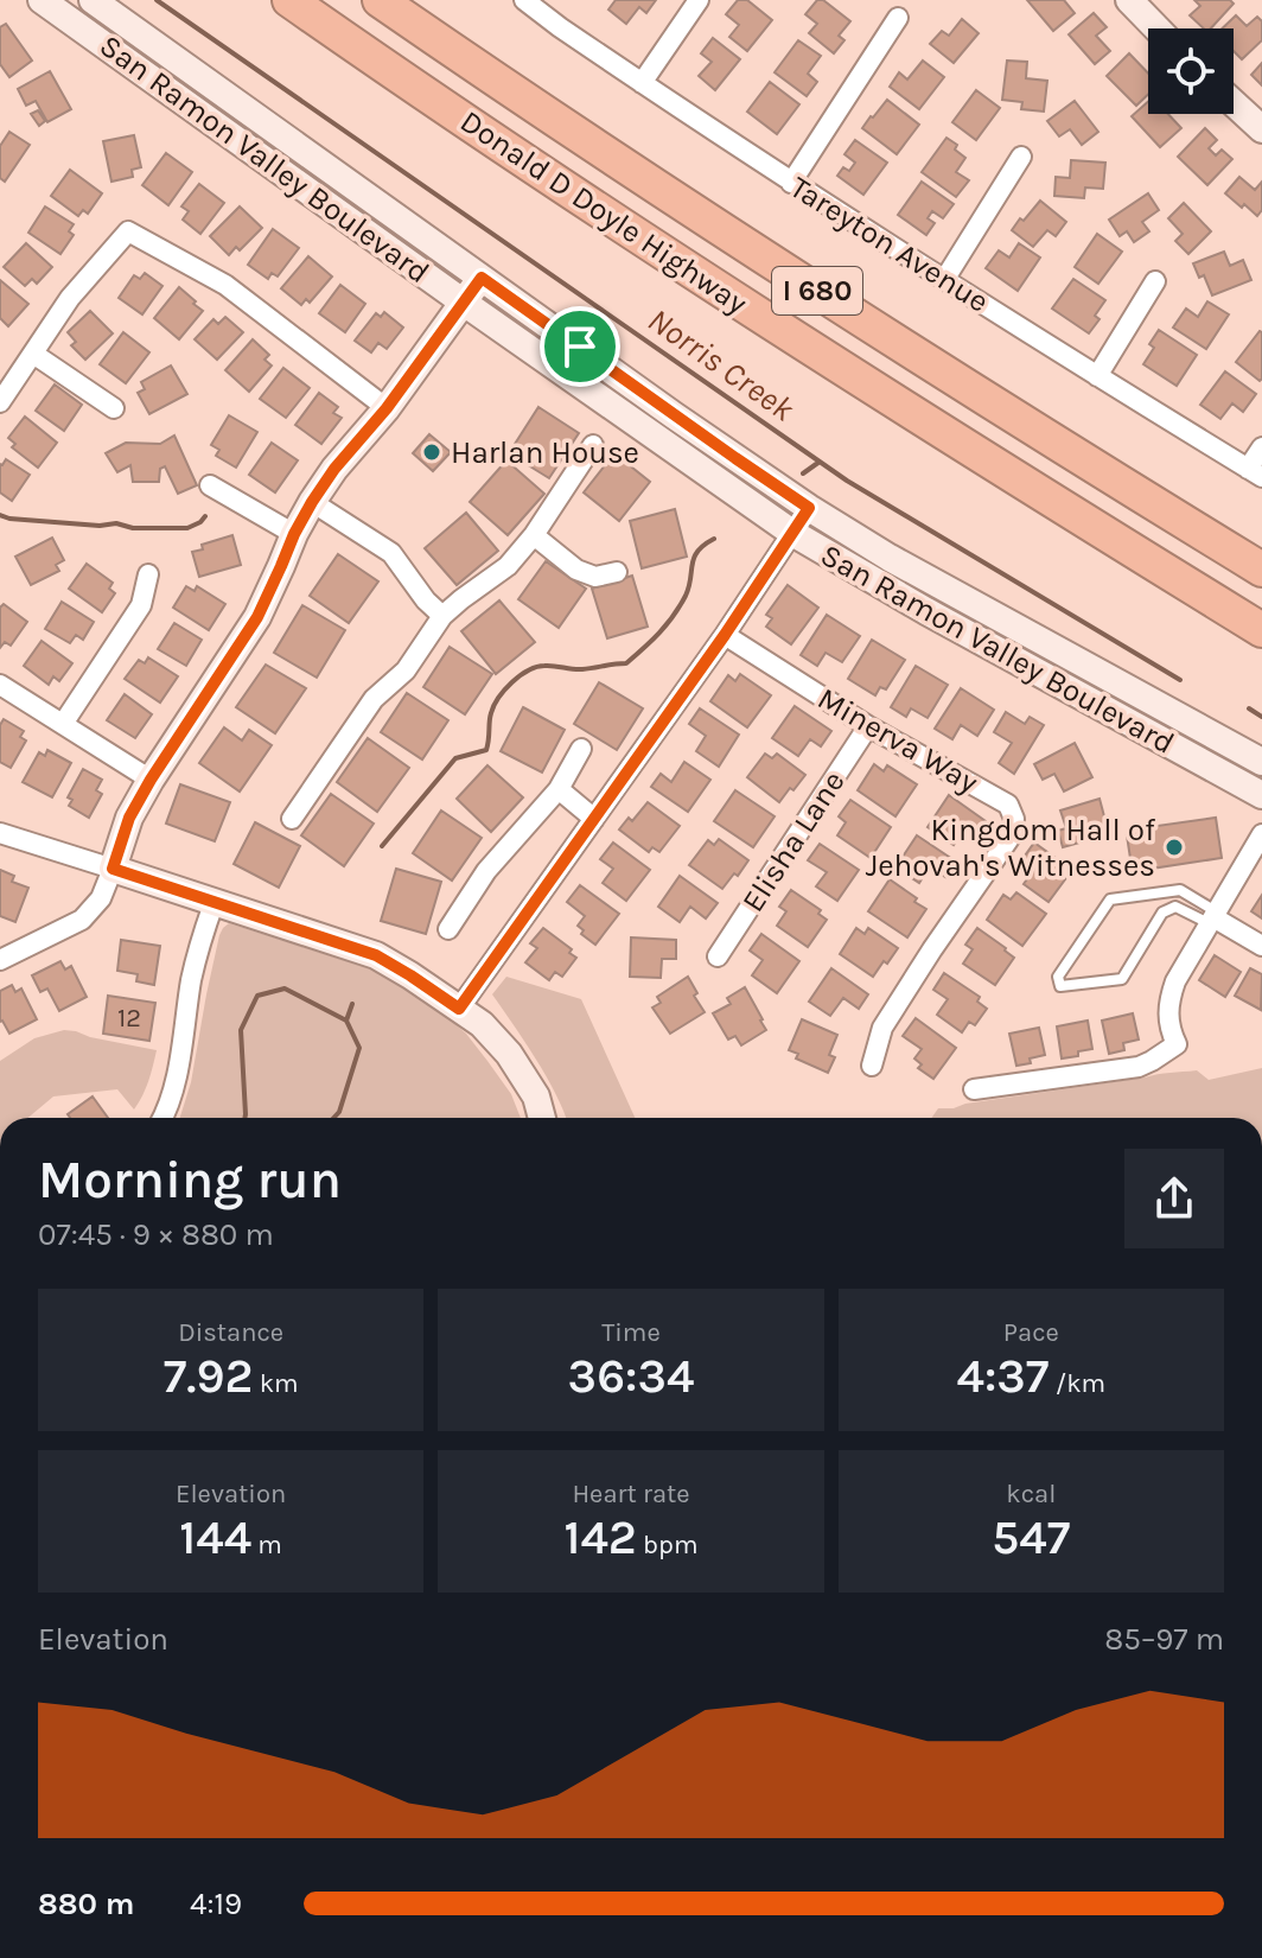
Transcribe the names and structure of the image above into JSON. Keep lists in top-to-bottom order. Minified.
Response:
{"streets":{"highway":["Donald D Doyle Highway","I 680"],"main road":["San Ramon Valley Boulevard"],"street":["Tareyton Avenue","Minerva Way","Elisha Lane"]},"crossings":[["Minerva Way","Elisha Lane"]],"water":["Norris Creek"],"places":["Harlan House","Kingdom Hall of Jehovah's Witnesses"],"house_numbers":["12"],"page":{"heading":["Morning run","07:45 · 9 × 880 m"],"stats":[["Distance","7.92 km"],["Time","36:34"],["Pace","4:37 /km"],["Elevation","144 m"],["Heart rate","142 bpm"],["kcal","547"]],"chart":["Elevation","85–97 m"],"list":[{"name":"880 m","note":"4:19"}]}}
